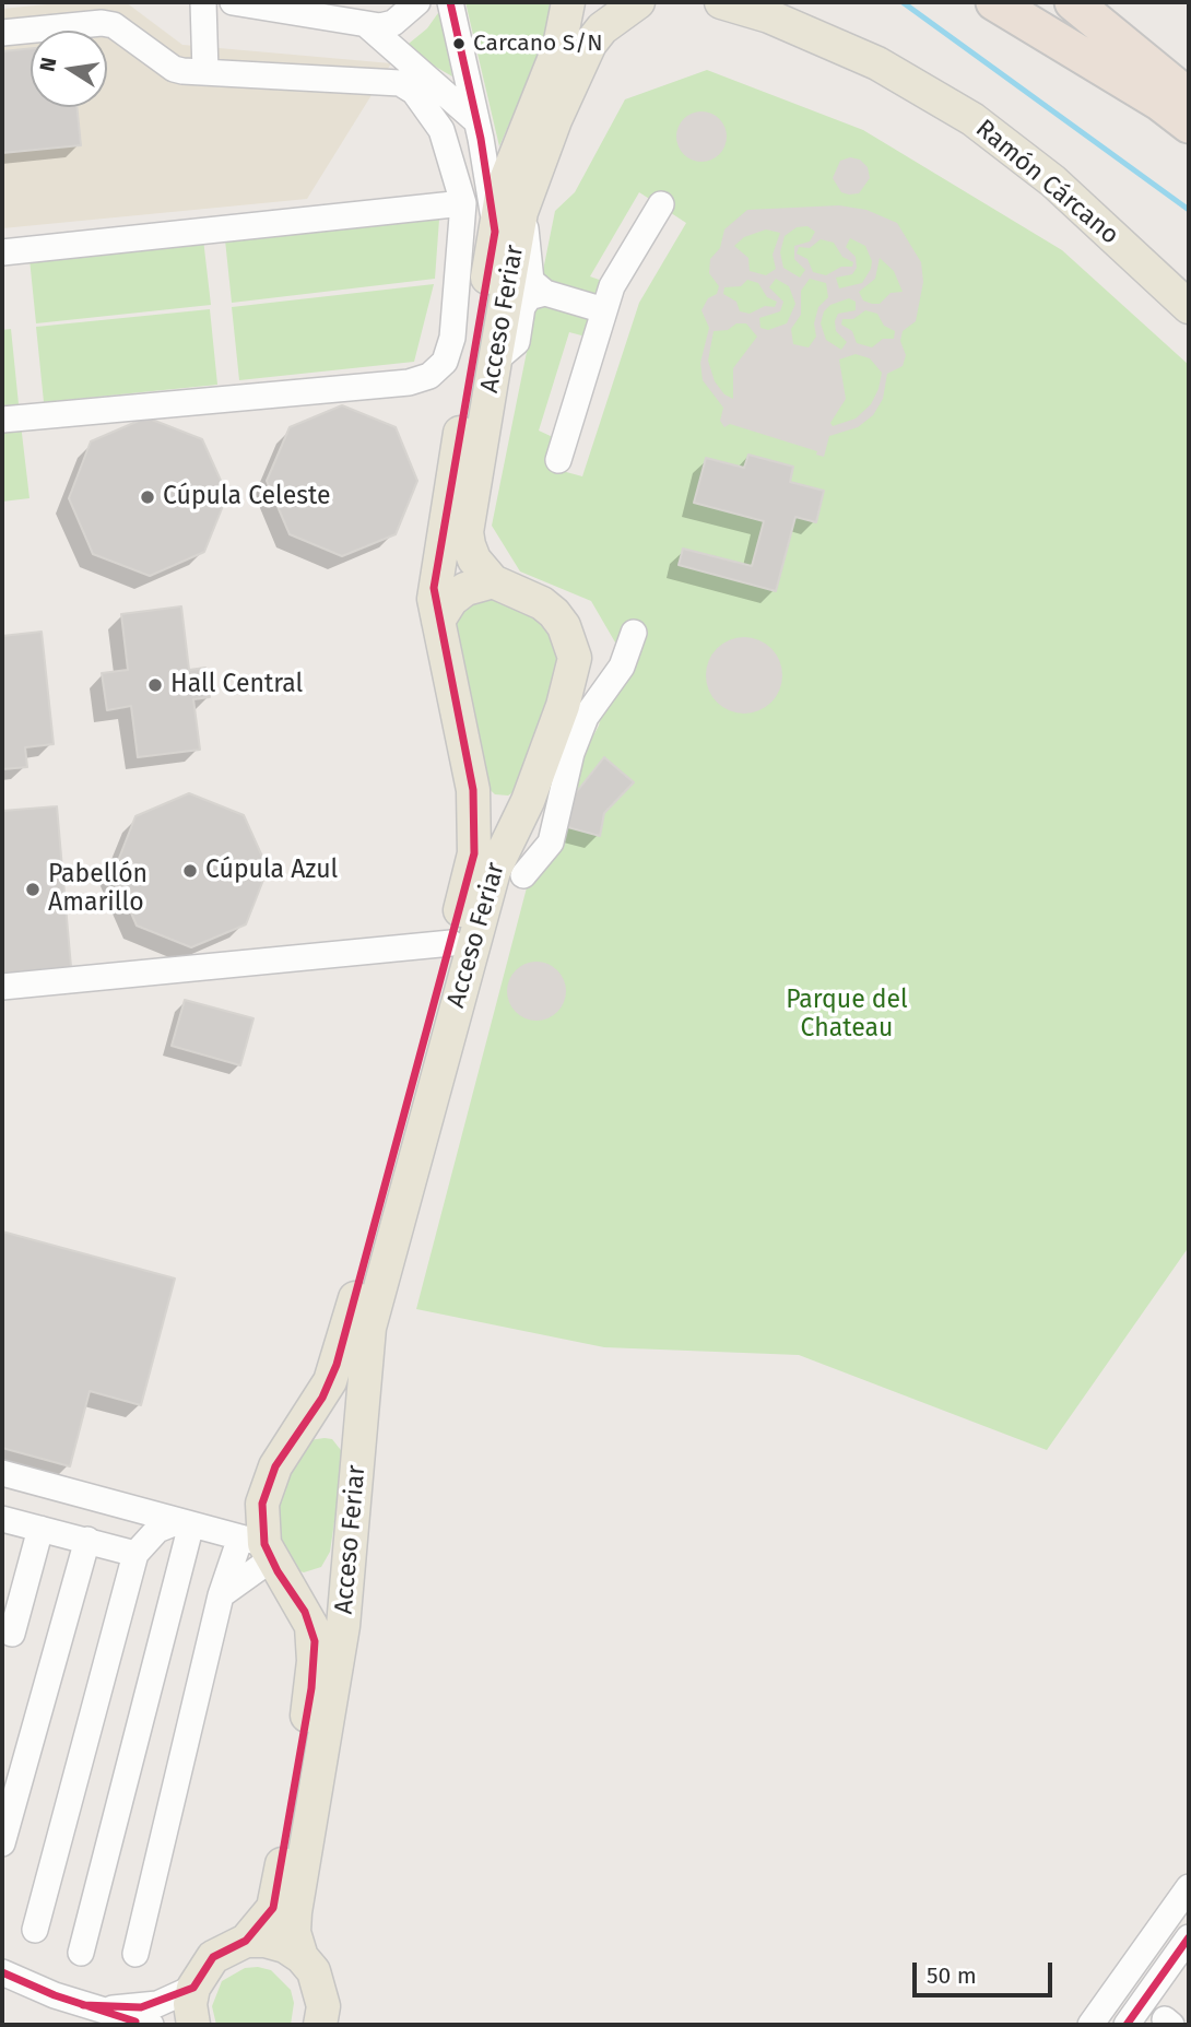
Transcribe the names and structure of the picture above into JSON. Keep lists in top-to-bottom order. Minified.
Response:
{"streets":{"main road":["Ramón Cárcano","Acceso Feriar"]},"parks":["Parque del Chateau"],"places":["Carcano S/N","Cúpula Celeste","Hall Central","Cúpula Azul","Pabellón Amarillo"],"scale_bar":"50 m","north":"left"}
